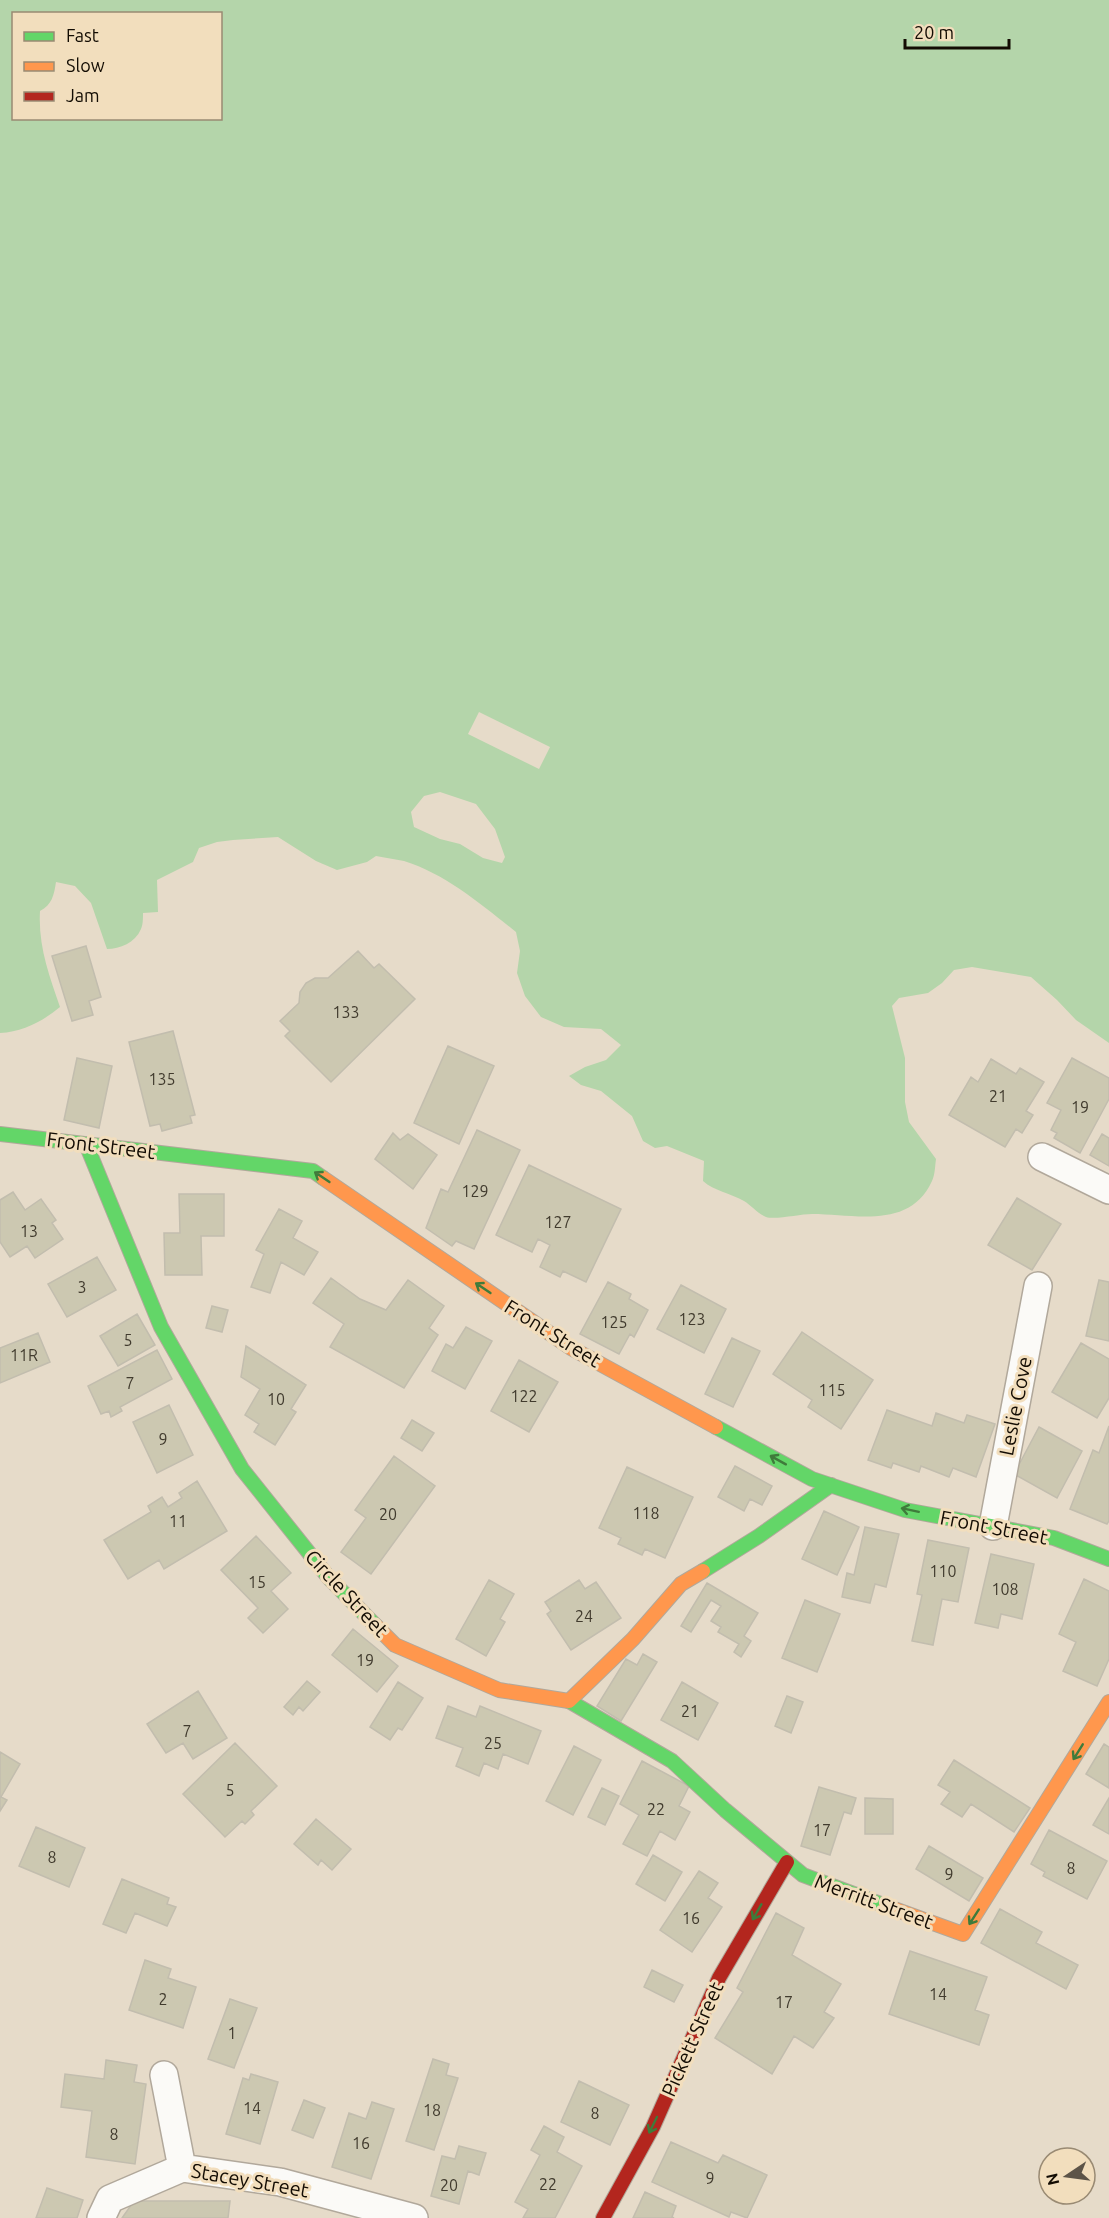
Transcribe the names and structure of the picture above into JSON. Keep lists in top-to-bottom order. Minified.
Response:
{"streets":{"street":["Front Street","Leslie Cove","Circle Street","Merritt Street","Pickett Street","Stacey Street"]},"crossings":[["Front Street","Leslie Cove"],["Front Street","Circle Street"],["Circle Street","Merritt Street"],["Merritt Street","Pickett Street"]],"one_way":["Front Street","Pickett Street"],"house_numbers":["133","135","21","19","129","127","13","3","123","125","5","11R","7","115","122","10","9","118","20","11","110","15","108","24","19","21","7","25","5","22","17","8","8","9","16","14","2","17","1","14","18","8","8","16","9","22","20"],"legend":["Fast","Slow","Jam"],"scale_bar":"20 m","north":"left"}
